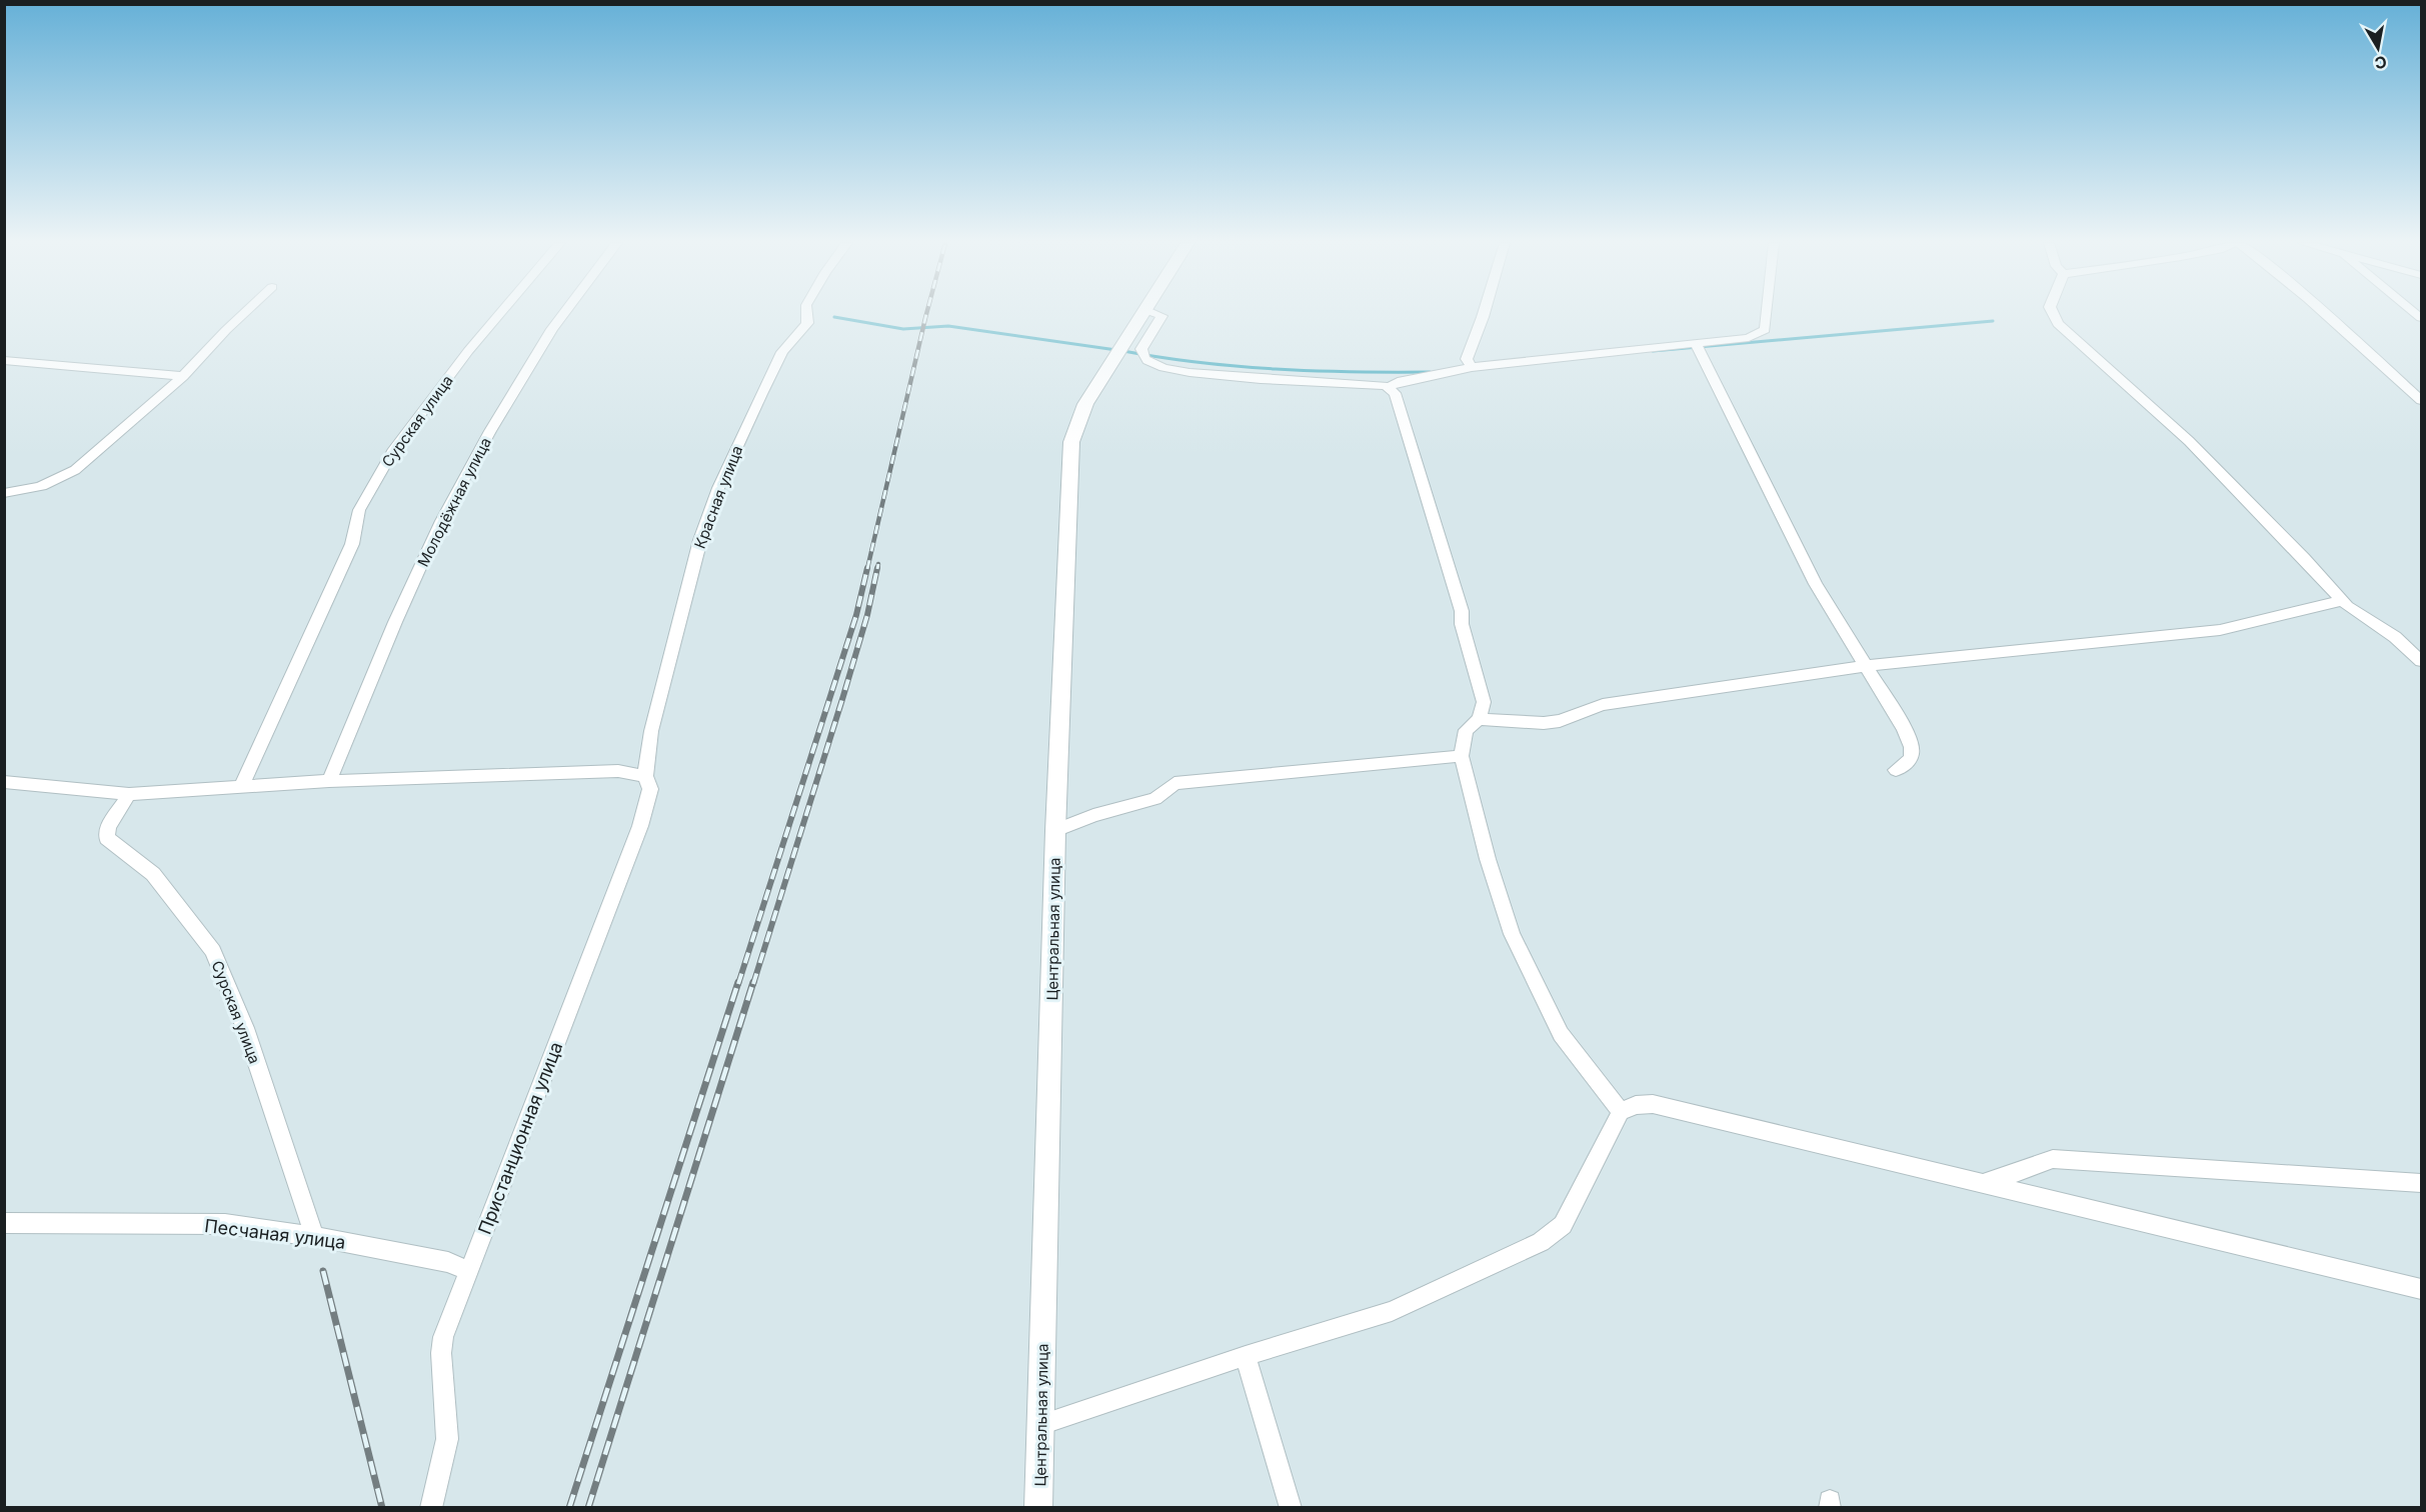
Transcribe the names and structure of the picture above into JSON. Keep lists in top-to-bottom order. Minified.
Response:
{"streets":{"main road":["Центральная улица"],"street":["Сурская улица","Красная улица","Молодёжная улица","Пристанционная улица","Песчаная улица"]},"crossings":[["Сурская улица","Песчаная улица"],["Красная улица","Пристанционная улица"],["Пристанционная улица","Песчаная улица"]],"north":"bottom"}
